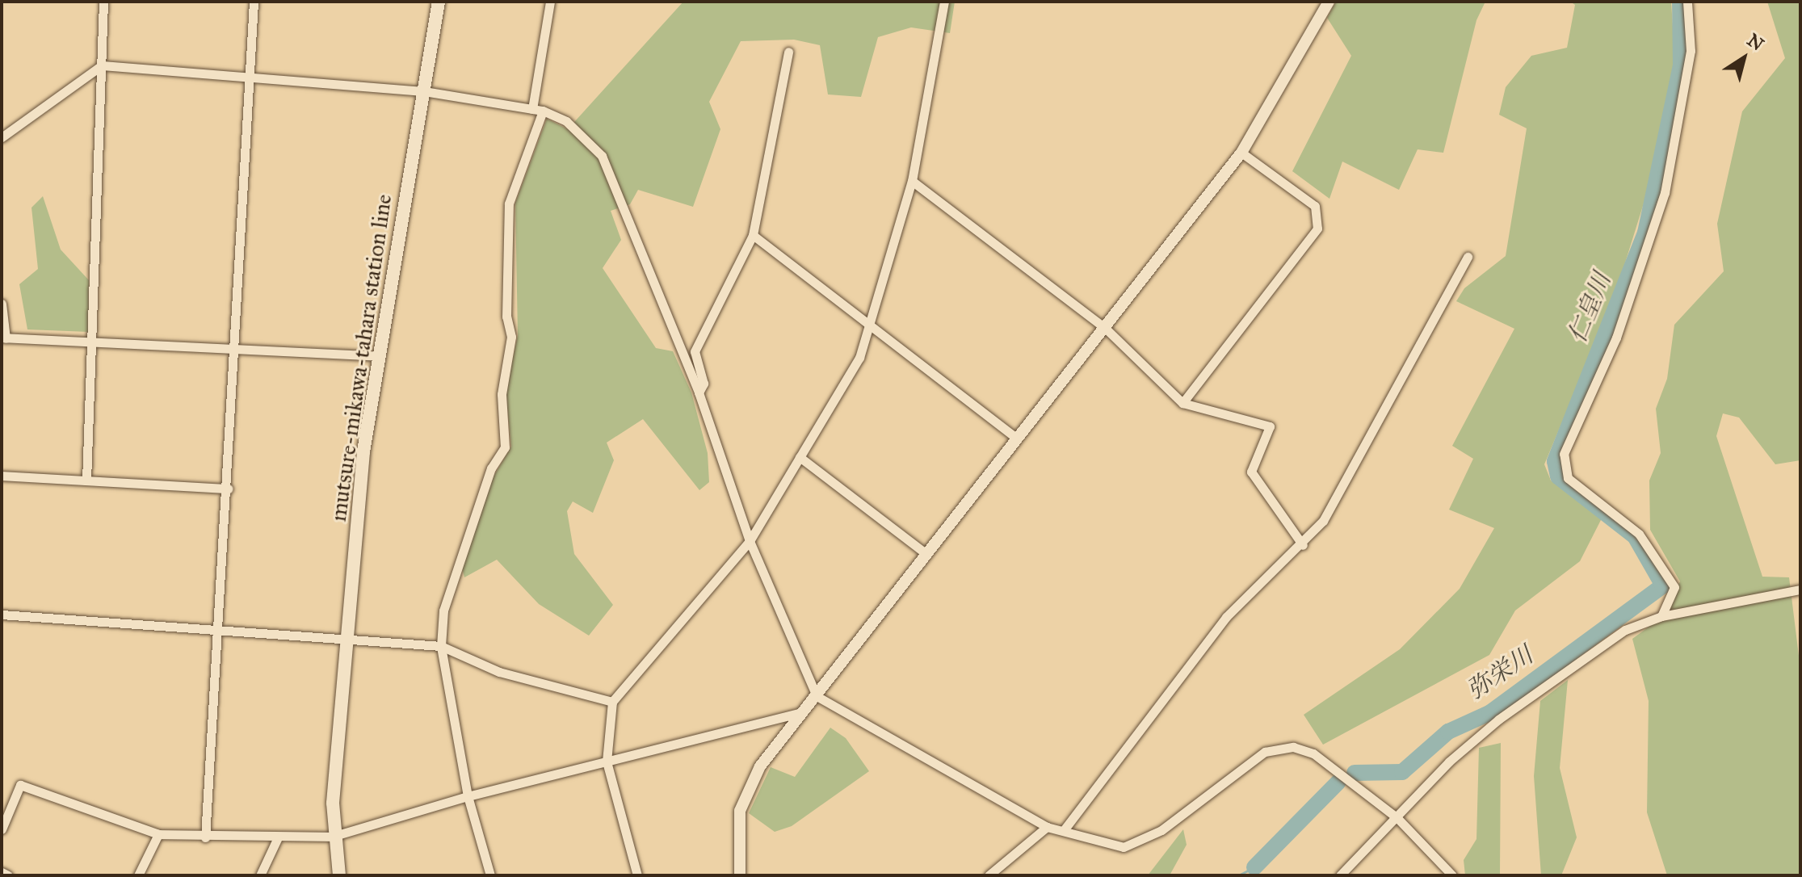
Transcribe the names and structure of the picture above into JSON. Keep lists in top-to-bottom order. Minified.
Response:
{"streets":{"main road":["mutsure-mikawa-tahara station line"]},"water":["仁皇川","弥栄川"],"north":"top right"}
